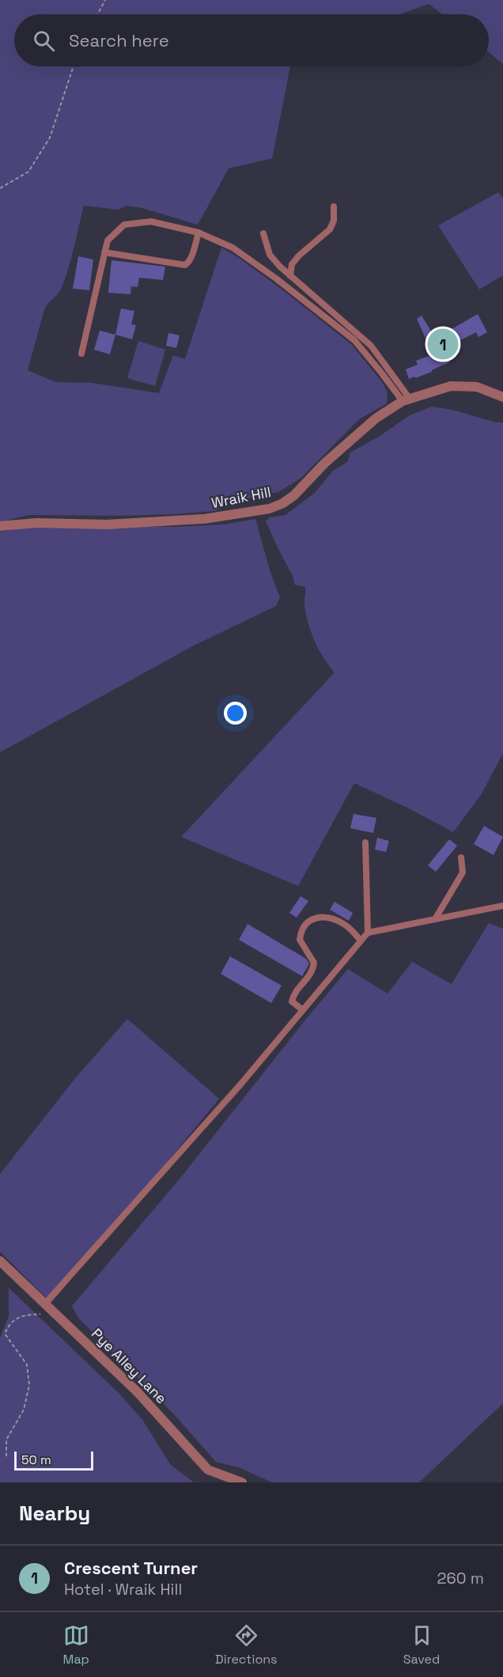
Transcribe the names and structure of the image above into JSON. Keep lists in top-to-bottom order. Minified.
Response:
{"streets":{"street":["Wraik Hill","Pye Alley Lane"]},"scale_bar":"50 m","page":{"search":"Search here","pins":"1","scale":"50 m","heading":"Nearby","list":[{"mark":"1","name":"Crescent Turner","note":"Hotel · Wraik Hill","value":"260 m"}],"nav":["Map","Directions","Saved"]}}
